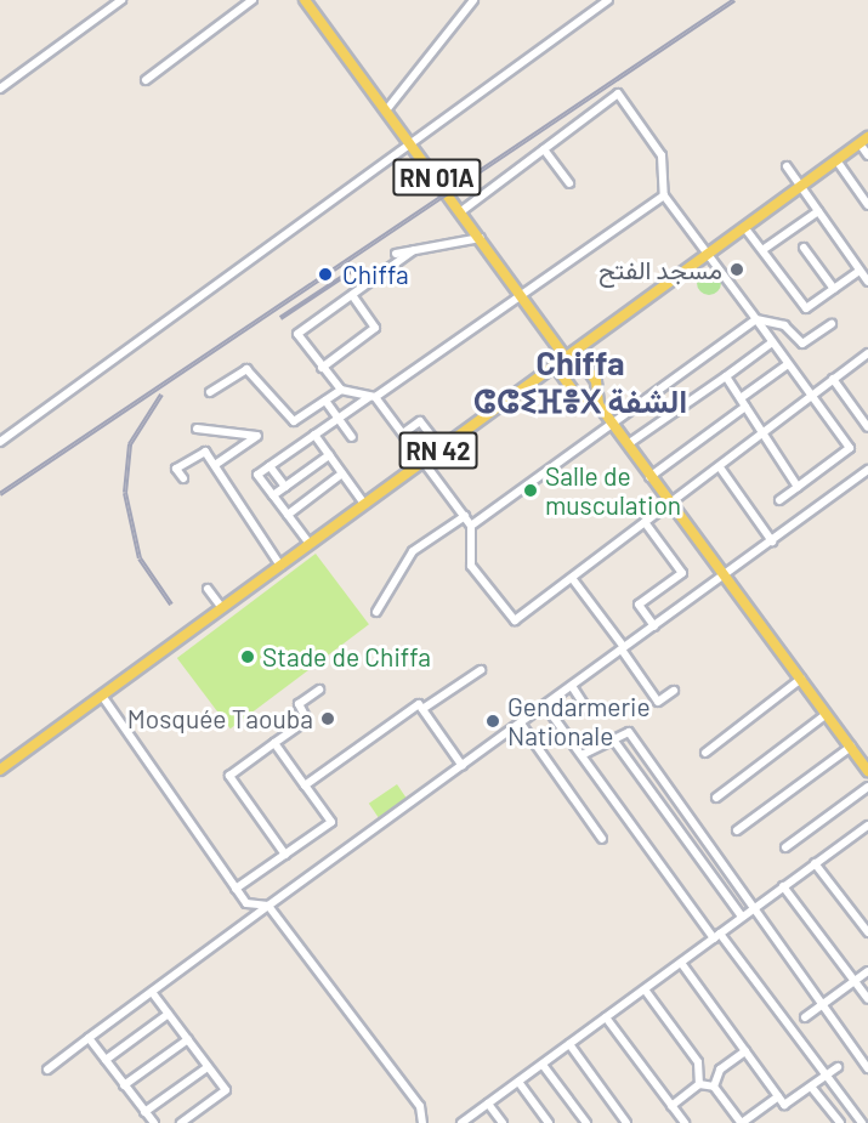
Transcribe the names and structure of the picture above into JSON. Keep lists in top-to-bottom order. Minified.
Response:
{"streets":{"main road":["RN 01A","RN 42"]},"crossings":[["RN 01A","RN 42"]],"districts":["Chiffa ⵛⵛⵉⴼⴻⵝ الشفة"],"places":["مسجد الفتح","Chiffa","Salle de musculation","Stade de Chiffa","Mosquée Taouba","Gendarmerie Nationale"]}
